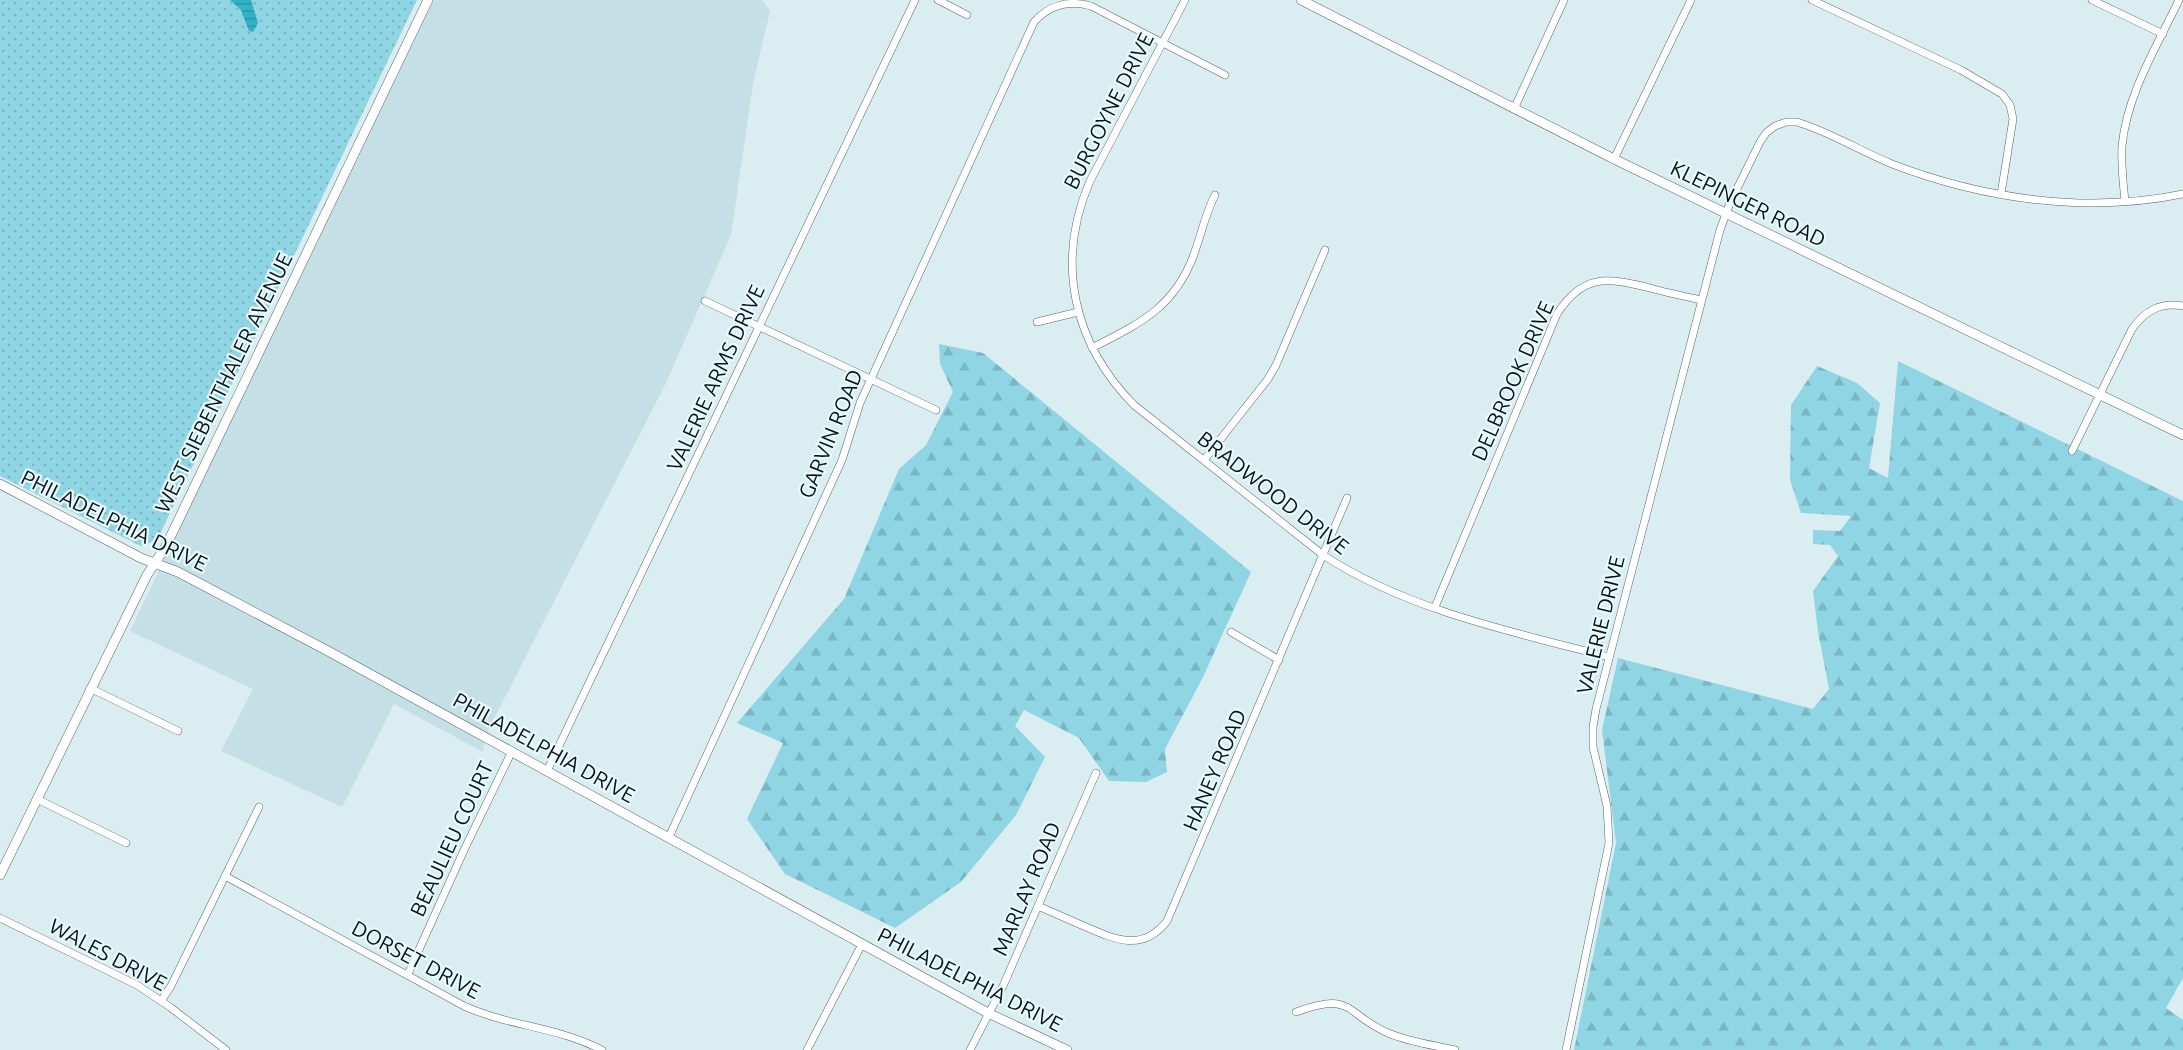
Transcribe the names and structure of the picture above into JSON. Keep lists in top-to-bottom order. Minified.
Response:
{"streets":{"main road":["KLEPINGER ROAD","WEST SIEBENTHALER AVENUE","PHILADELPHIA DRIVE"],"street":["BURGOYNE DRIVE","VALERIE ARMS DRIVE","DELBROOK DRIVE","GARVIN ROAD","BRADWOOD DRIVE","VALERIE DRIVE","HANEY ROAD","BEAULIEU COURT","MARLAY ROAD","WALES DRIVE","DORSET DRIVE"]},"crossings":[["BURGOYNE DRIVE","GARVIN ROAD"],["BURGOYNE DRIVE","BRADWOOD DRIVE"],["KLEPINGER ROAD","VALERIE DRIVE"],["VALERIE ARMS DRIVE","PHILADELPHIA DRIVE"],["DELBROOK DRIVE","BRADWOOD DRIVE"],["DELBROOK DRIVE","VALERIE DRIVE"],["WEST SIEBENTHALER AVENUE","PHILADELPHIA DRIVE"],["GARVIN ROAD","PHILADELPHIA DRIVE"],["BRADWOOD DRIVE","VALERIE DRIVE"],["BRADWOOD DRIVE","HANEY ROAD"],["PHILADELPHIA DRIVE","BEAULIEU COURT"],["PHILADELPHIA DRIVE","MARLAY ROAD"],["HANEY ROAD","MARLAY ROAD"],["BEAULIEU COURT","DORSET DRIVE"]]}
